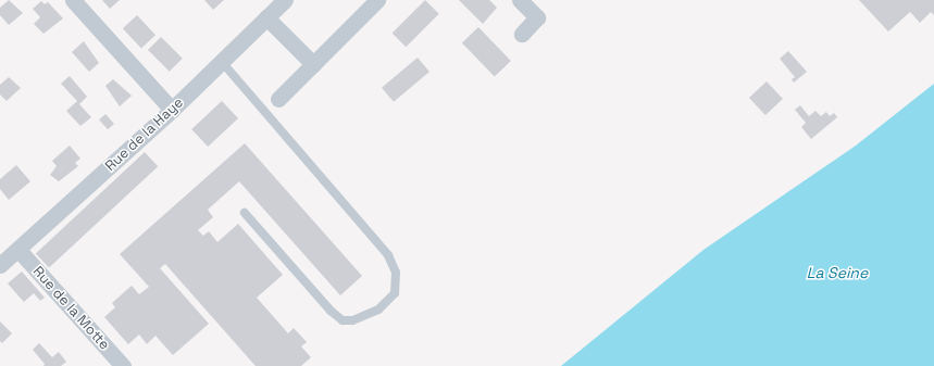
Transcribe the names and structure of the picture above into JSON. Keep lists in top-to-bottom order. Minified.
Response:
{"streets":{"street":["Rue de la Haye","Rue de la Motte"]},"crossings":[["Rue de la Haye","Rue de la Motte"]],"water":["La Seine"]}
